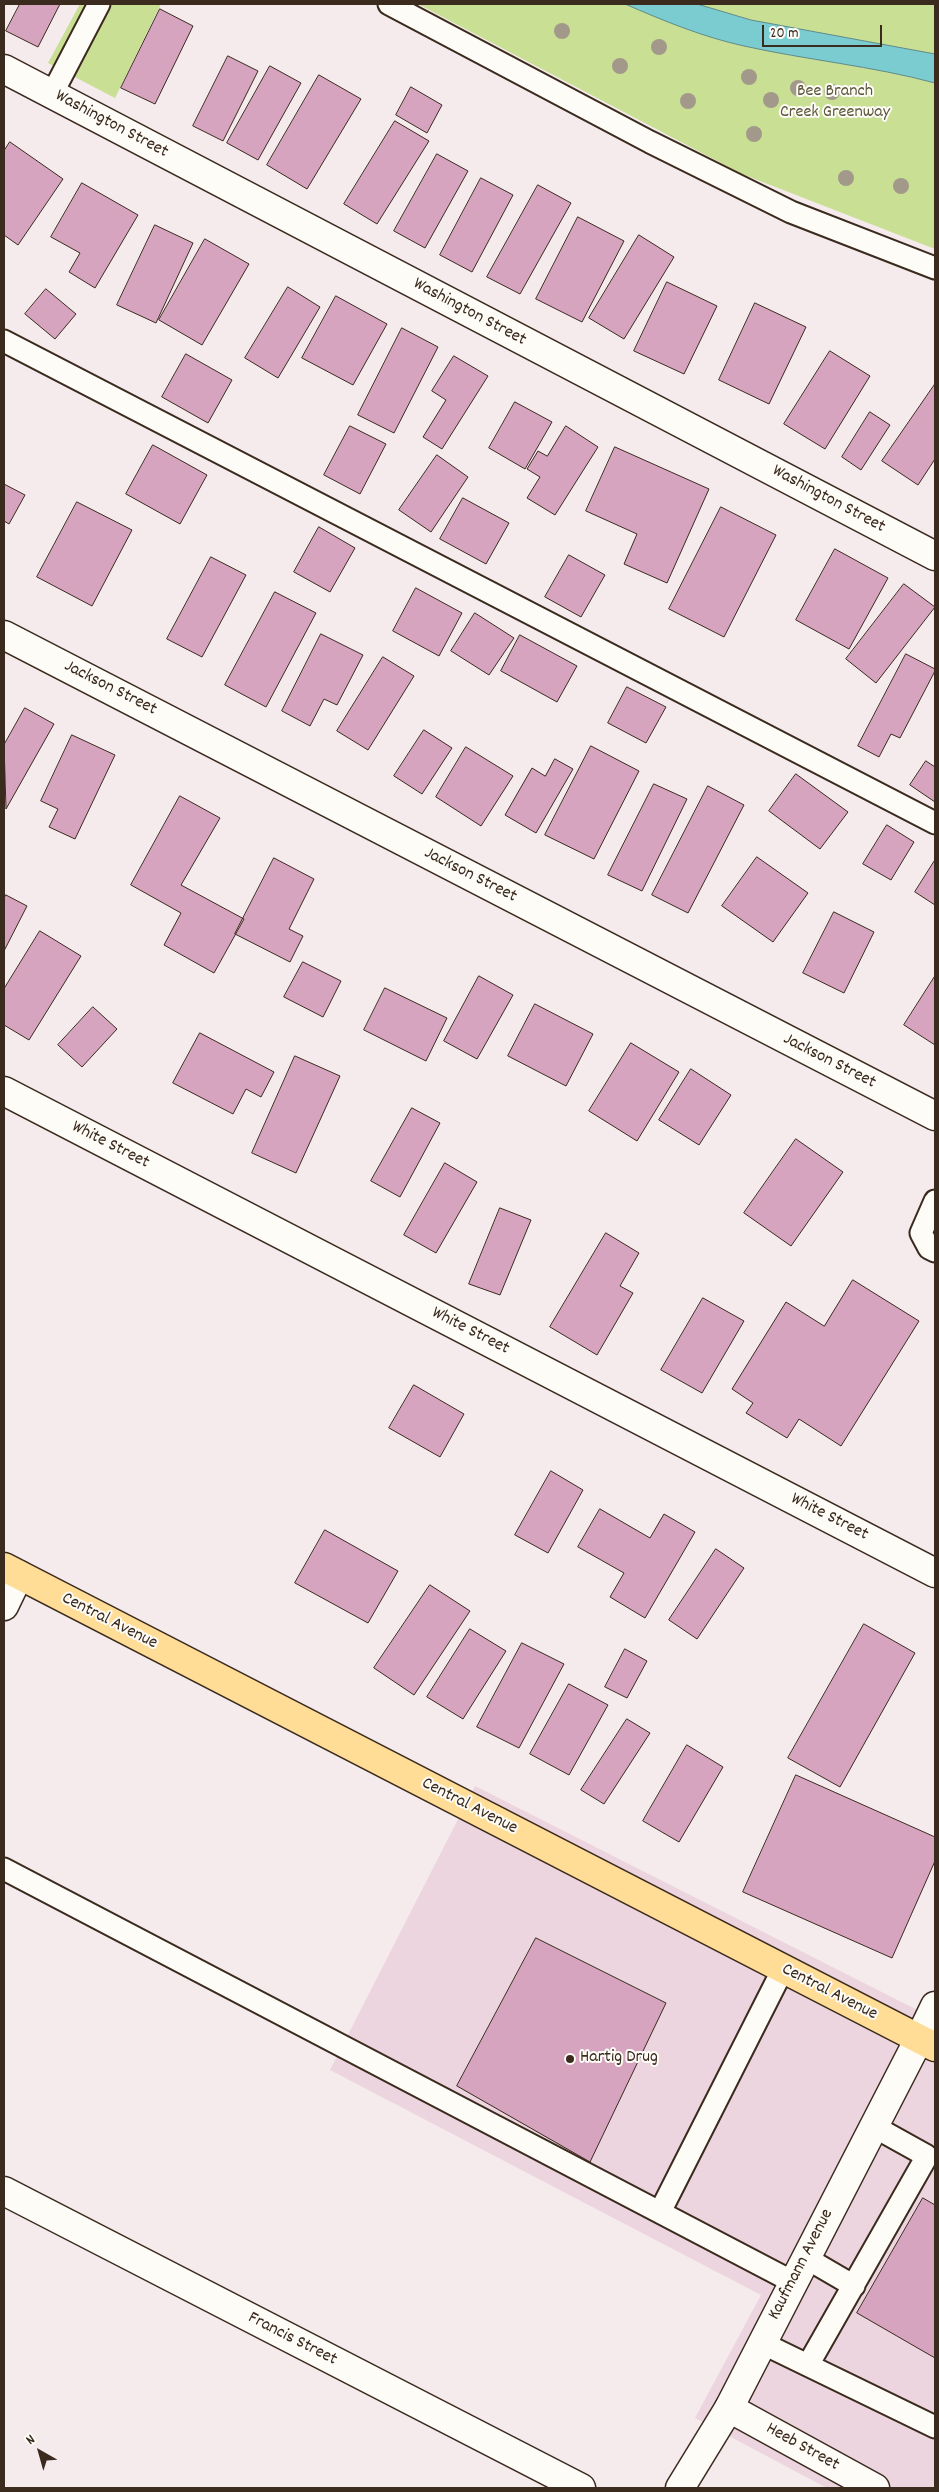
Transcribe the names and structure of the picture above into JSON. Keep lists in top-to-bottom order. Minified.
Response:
{"streets":{"main road":["Central Avenue"],"street":["Washington Street","Jackson Street","White Street","Kaufmann Avenue","Francis Street","Heeb Street"]},"crossings":[["Central Avenue","Kaufmann Avenue"],["Kaufmann Avenue","Heeb Street"]],"parks":["Bee Branch Creek Greenway"],"places":["Hartig Drug"],"scale_bar":"20 m","north":"top left"}
